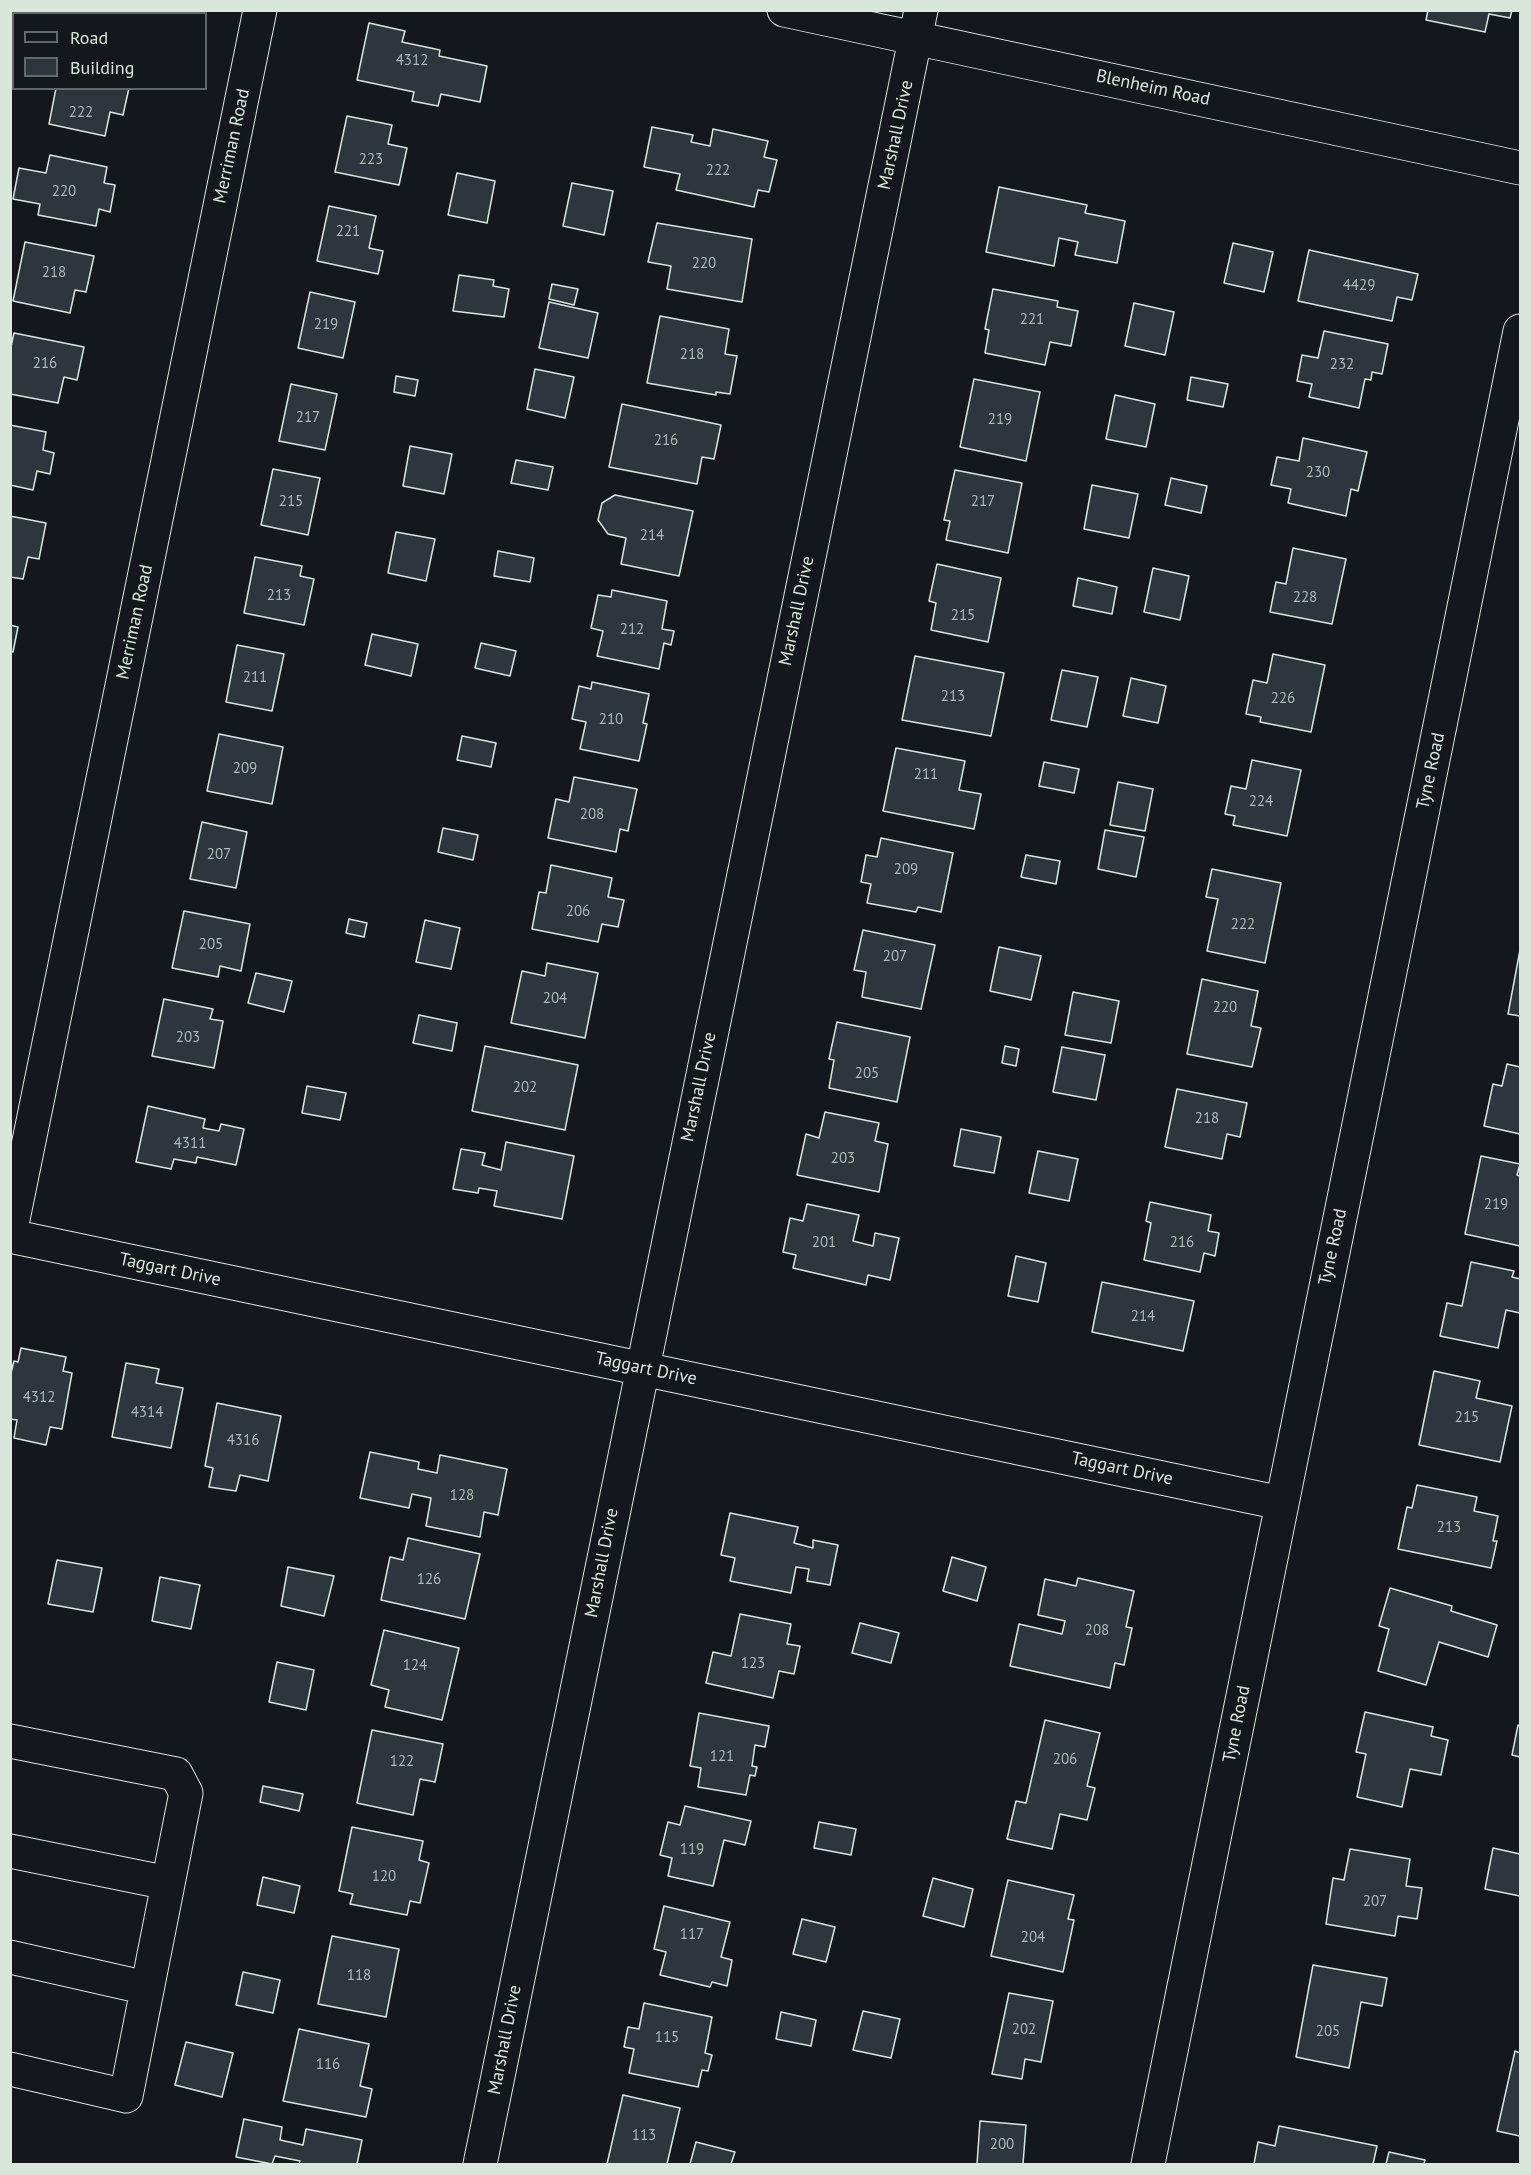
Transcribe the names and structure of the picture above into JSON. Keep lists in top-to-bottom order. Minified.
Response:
{"streets":{"street":["Blenheim Road","Marshall Drive","Merriman Road","Tyne Road","Taggart Drive"]},"crossings":[["Blenheim Road","Marshall Drive"],["Marshall Drive","Taggart Drive"],["Merriman Road","Taggart Drive"],["Tyne Road","Taggart Drive"]],"house_numbers":["4312","222","223","222","220","221","220","218","4429","221","219","218","216","232","217","219","216","230","215","217","214","213","228","215","212","211","213","226","210","209","211","224","208","207","209","206","222","205","207","204","220","203","205","202","218","4311","203","219","201","216","214","4312","4314","215","4316","128","213","126","208","123","124","121","206","122","119","120","207","117","204","118","202","205","115","116","113","200"],"legend":["Road","Building"]}
